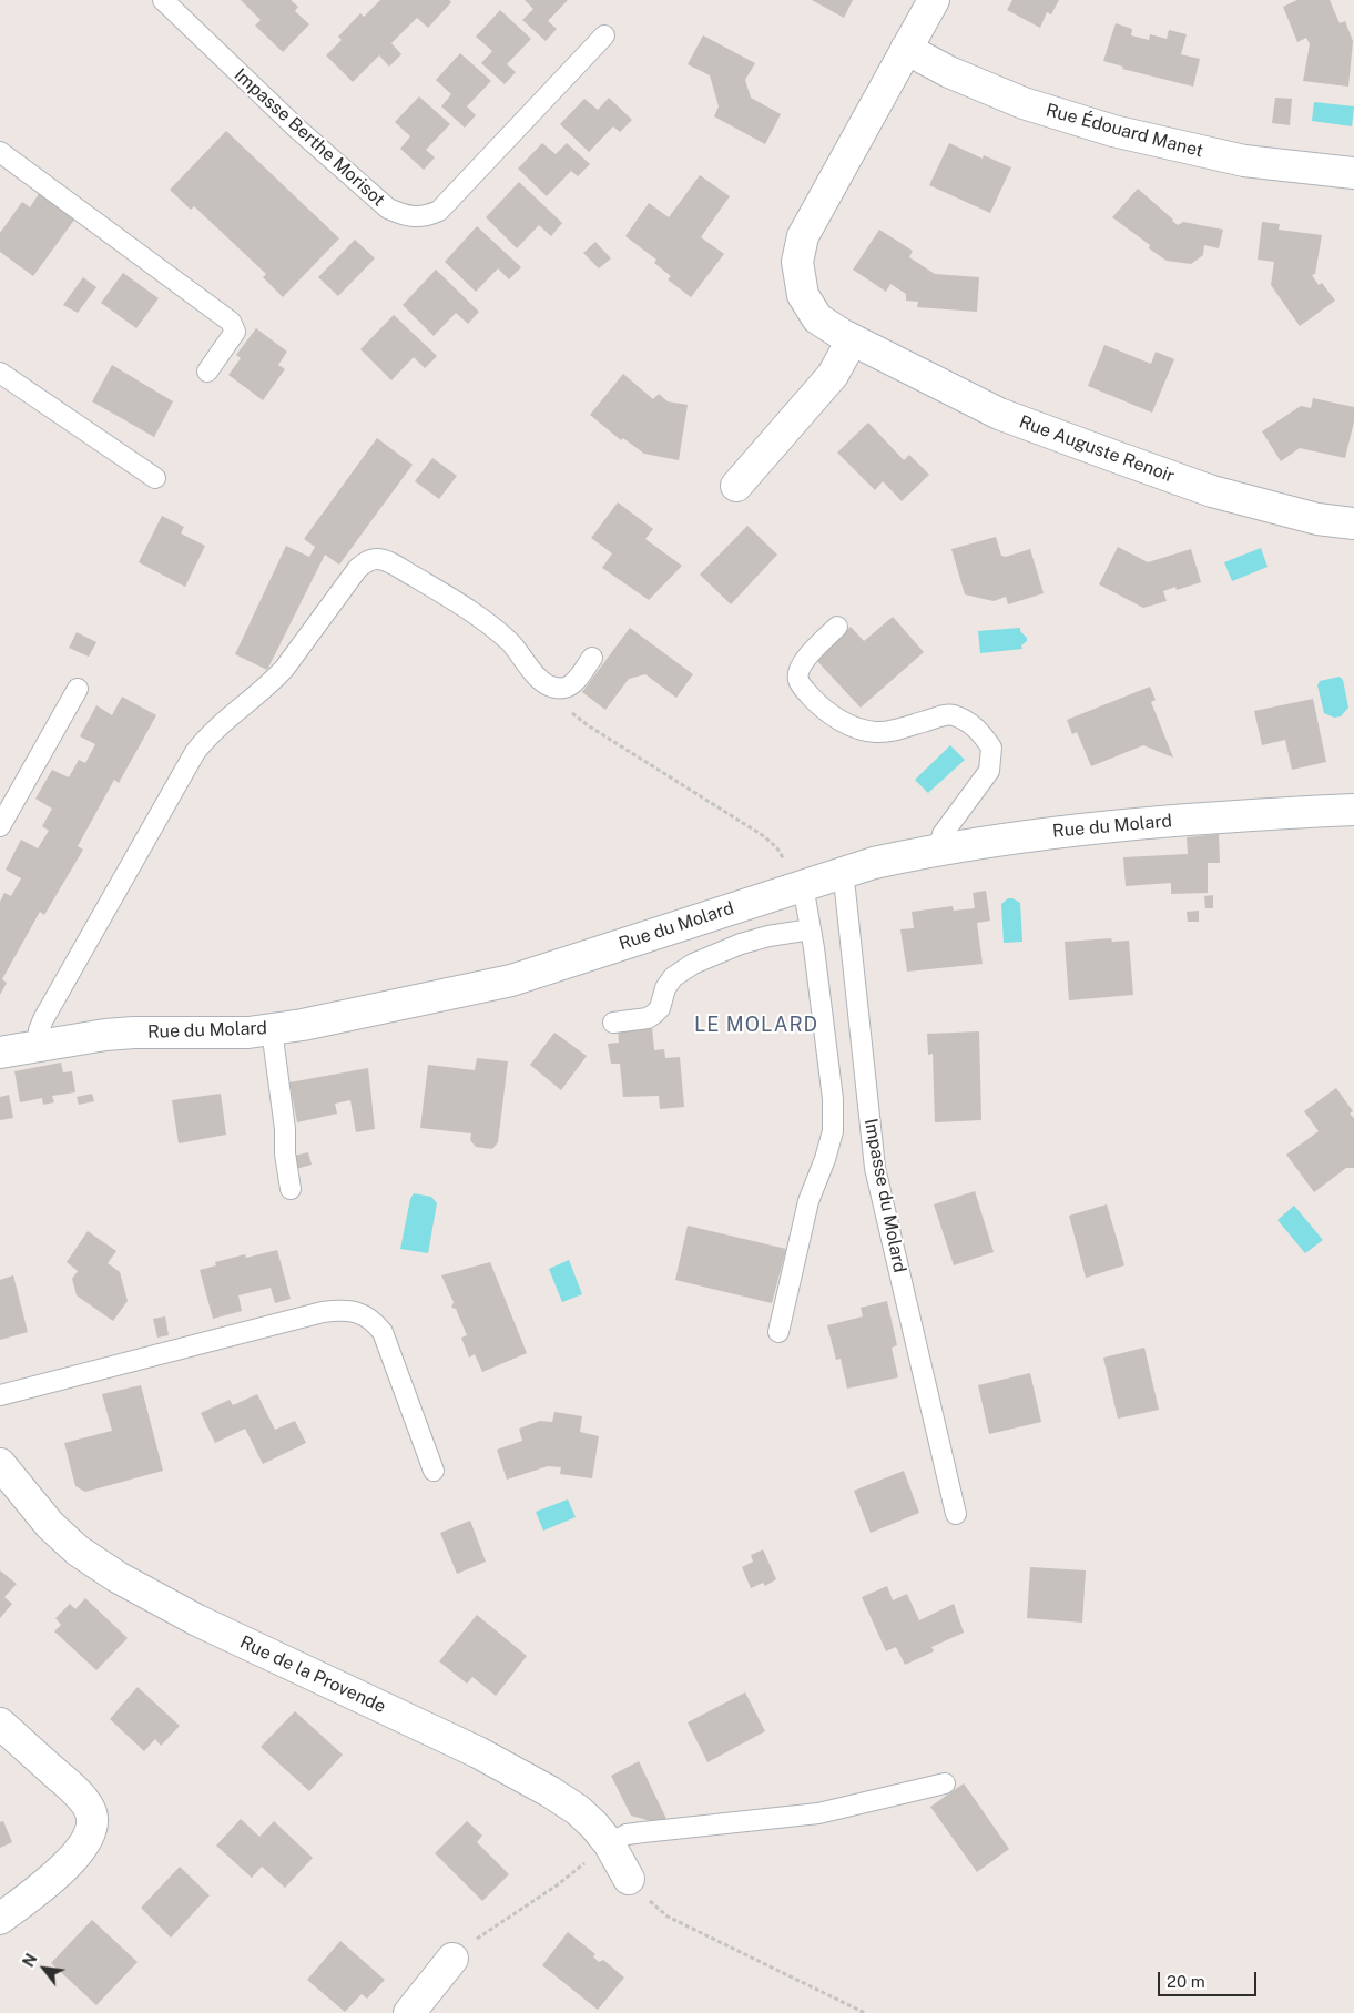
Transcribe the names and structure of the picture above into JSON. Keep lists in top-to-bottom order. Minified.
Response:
{"streets":{"street":["Rue Édouard Manet","Rue Auguste Renoir","Rue du Molard","Rue de la Provende"],"lane":["Impasse Berthe Morisot","Impasse du Molard"]},"crossings":[["Rue Édouard Manet","Rue Auguste Renoir"],["Rue du Molard","Impasse du Molard"]],"districts":["LE MOLARD"],"scale_bar":"20 m","north":"top left"}
